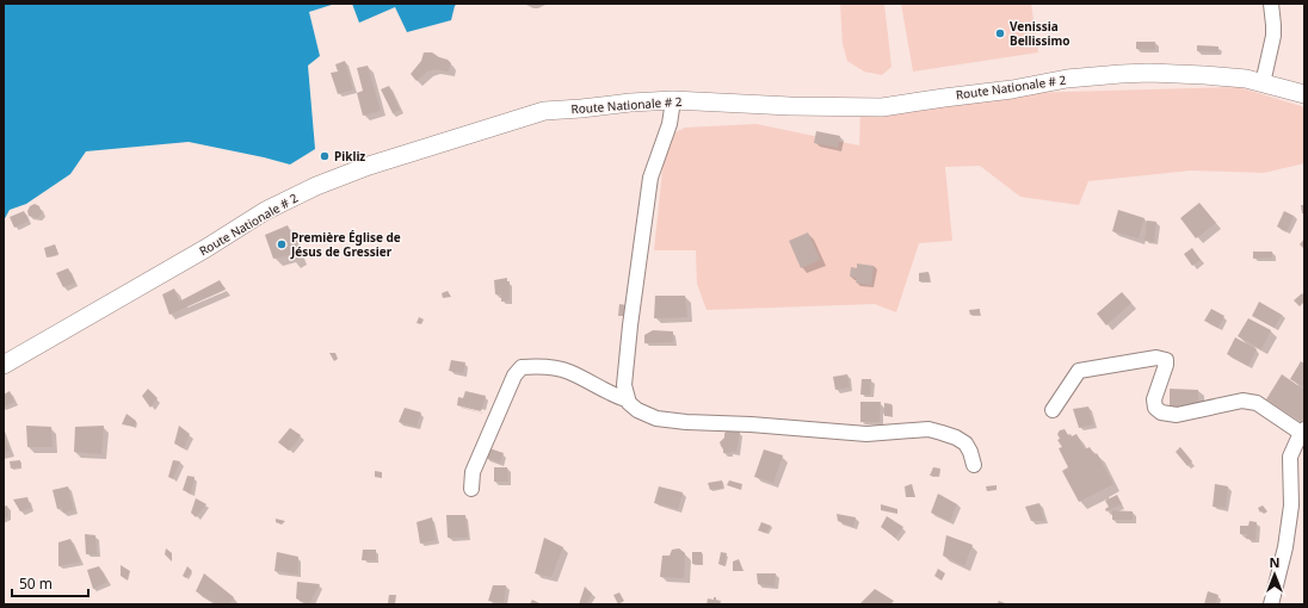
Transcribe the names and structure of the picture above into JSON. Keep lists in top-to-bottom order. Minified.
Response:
{"streets":{"main road":["Route Nationale # 2"]},"places":["Venissia Bellissimo","Pikliz","Première Église de Jésus de Gressier"],"scale_bar":"50 m","north":"top"}
